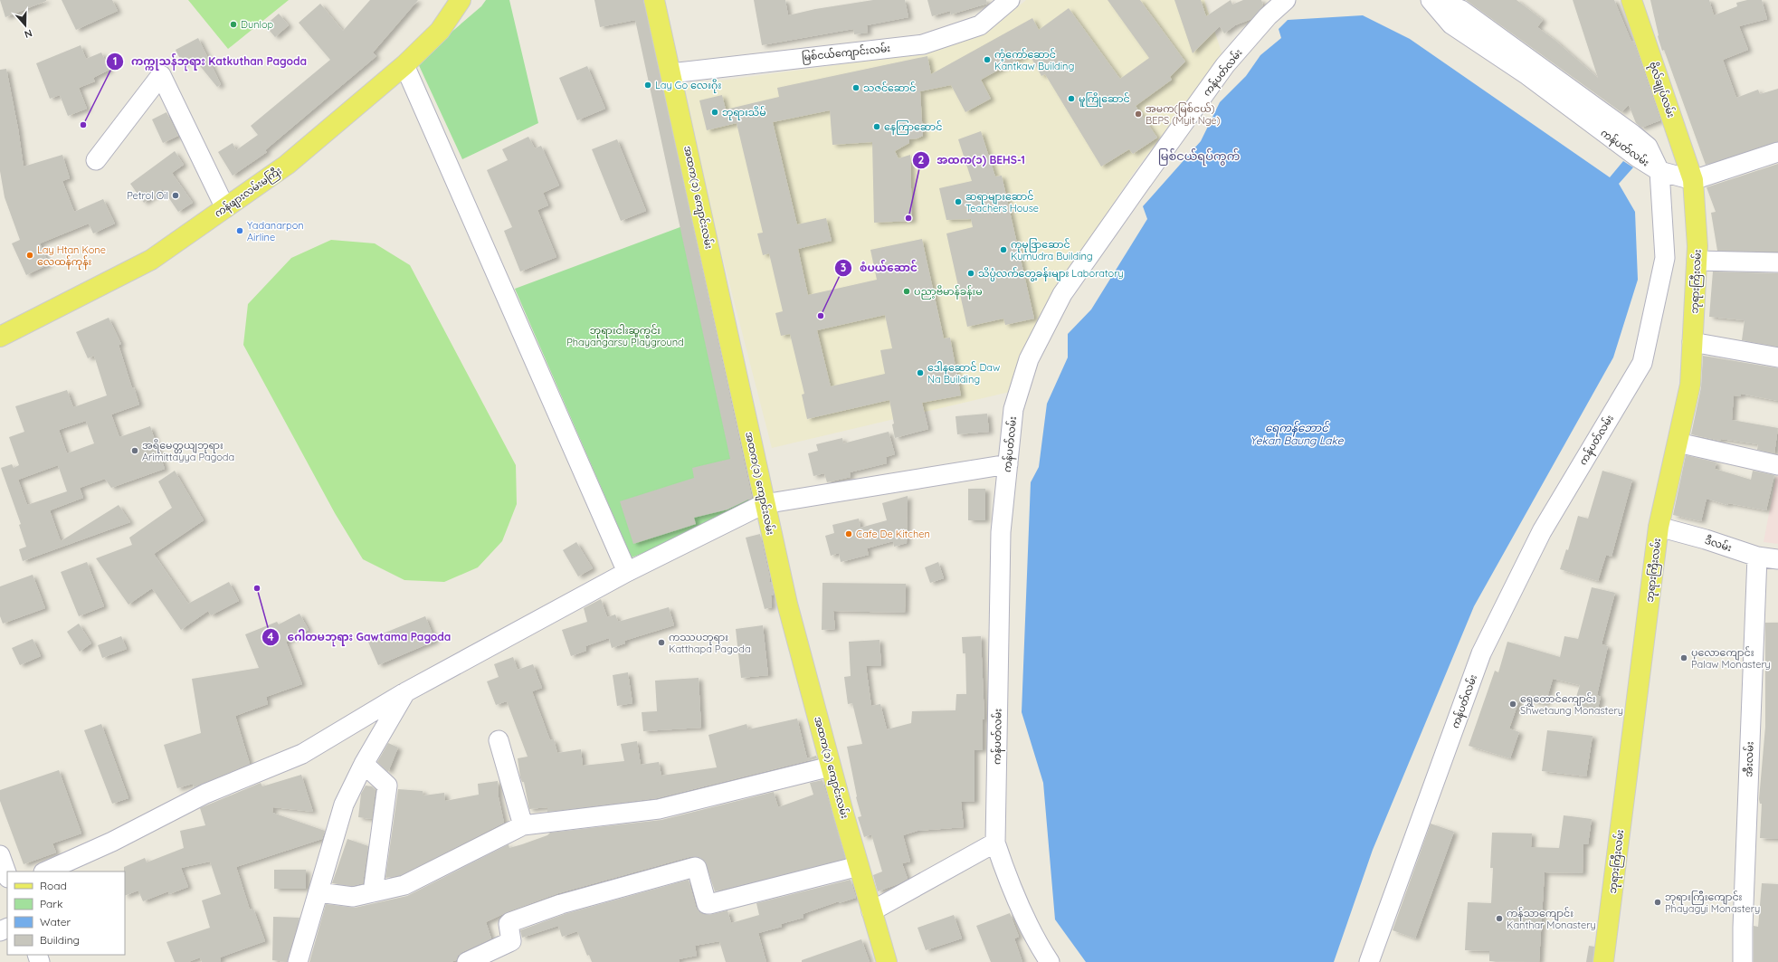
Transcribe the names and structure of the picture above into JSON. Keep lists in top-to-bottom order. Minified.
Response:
{"streets":{"main road":["ဗိုလ်ချုပ်လမ်း","ကန်ဖျားလမ်းမကြီး","အထက(၁) ကျောင်းလမ်း","ဘုရားကြီးလမ်း"],"street":["မြစ်ငယ်ကျောင်းလမ်း","ကန်ပတ်လမ်း","ဒီလမ်း","အီးလမ်း"]},"crossings":[["မြစ်ငယ်ကျောင်းလမ်း","အထက(၁) ကျောင်းလမ်း"],["ဗိုလ်ချုပ်လမ်း","ဘုရားကြီးလမ်း"],["ဘုရားကြီးလမ်း","ဒီလမ်း"],["ဒီလမ်း","အီးလမ်း"]],"districts":["မြစ်ငယ်ရပ်ကွက်"],"water":["ရေကန်ဘောင် Yekan Baung Lake"],"parks":["ဘုရားငါးဆူကွင်း Phayangarsu Playground"],"places":["Dunlop","ကံ့ကော်ဆောင် Kantkaw Building","Lay Go လေးဂိုး","သဇင်ဆောင်","မူကြိုဆောင်","ဘုရားသိမ်","အမက(မြစ်ငယ်) BEPS (Myit Nge)","ကက္ကုသန်ဘုရား Katkuthan Pagoda","နေကြာဆောင်","Petrol Oil","ဆရာများဆောင် Teachers House","အထက(၁) BEHS-1","Yadanarpon Airline","ကုမုဒြာဆောင် Kumudra Building","Lay Htan Kone လေထန်ကုန်း","သိပ္ပံလက်တွေ့ခန်းများ Laboratory","ပညာ့ဗိမာန်ခန်းမ","စံပယ်ဆောင်","ဒေါနဆောင် Daw Na Building","အရိမေတ္တယျဘုရား Arimittayya Pagoda","Cafe De Kitchen","ဂေါတမဘုရား Gawtama Pagoda","ကဿပဘုရား Katthapa Pagoda","ပုလောကျောင်း Palaw Monastery","ရွှေတောင်ကျောင်း Shwetaung Monastery","ဘုရားကြီးကျောင်း Phayagyi Monastery","ကန်သာကျောင်း Kanthar Monastery"],"legend":["Road","Park","Water","Building"],"north":"bottom"}
